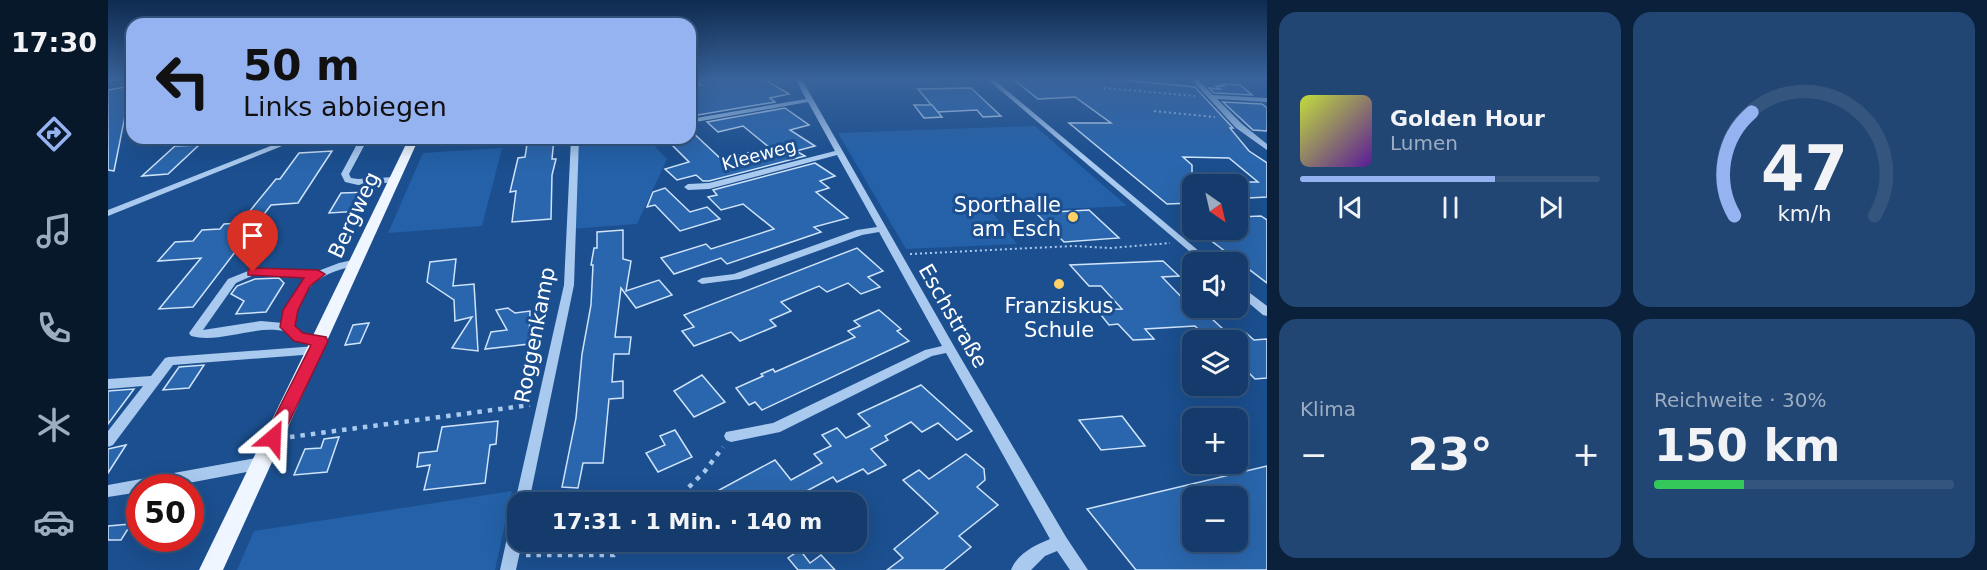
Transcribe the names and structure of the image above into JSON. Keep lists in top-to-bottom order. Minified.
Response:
{"streets":{"main road":["Bergweg"],"street":["Kleeweg","Eschstraße","Roggenkamp"]},"crossings":[["Kleeweg","Eschstraße"]],"places":["Sporthalle am Esch","Franziskus Schule"],"north":"bottom right","page":{"tabs":"17:30","turn":["50 m","Links abbiegen"],"song":["Golden Hour","Lumen"],"map_buttons":["+","−"],"tile":["Klima",["Reichweite · 30%","150 km"]],"heat":["−","23°","+"],"limit":"50","trip":"17:31 · 1 Min. · 140 m","gauge":["47","km/h"]}}
